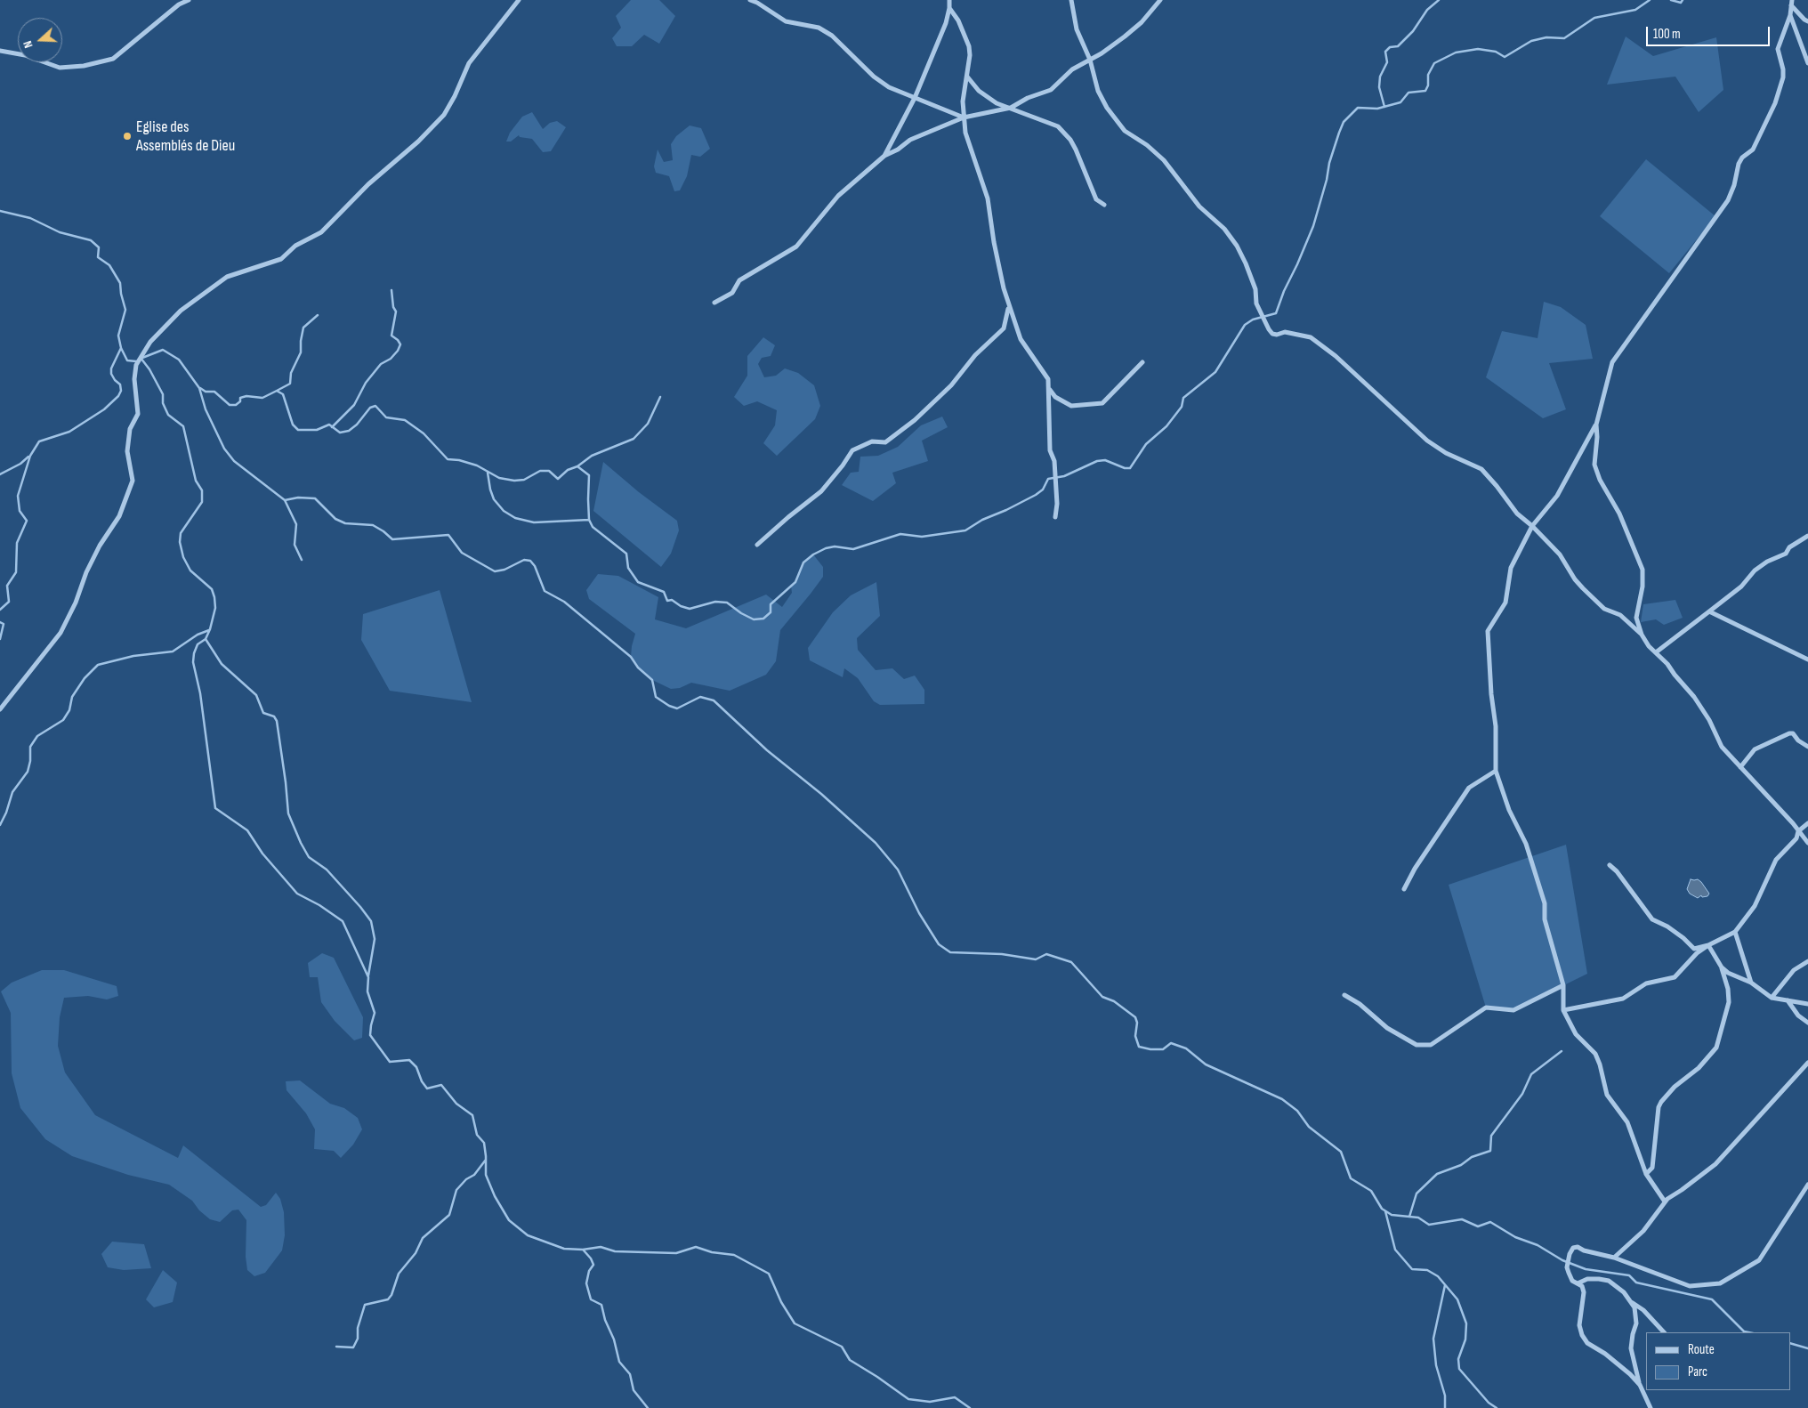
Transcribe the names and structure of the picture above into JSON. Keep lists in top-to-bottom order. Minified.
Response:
{"places":["Eglise des Assemblés de Dieu"],"legend":["Route","Parc"],"scale_bar":"100 m","north":"left"}
